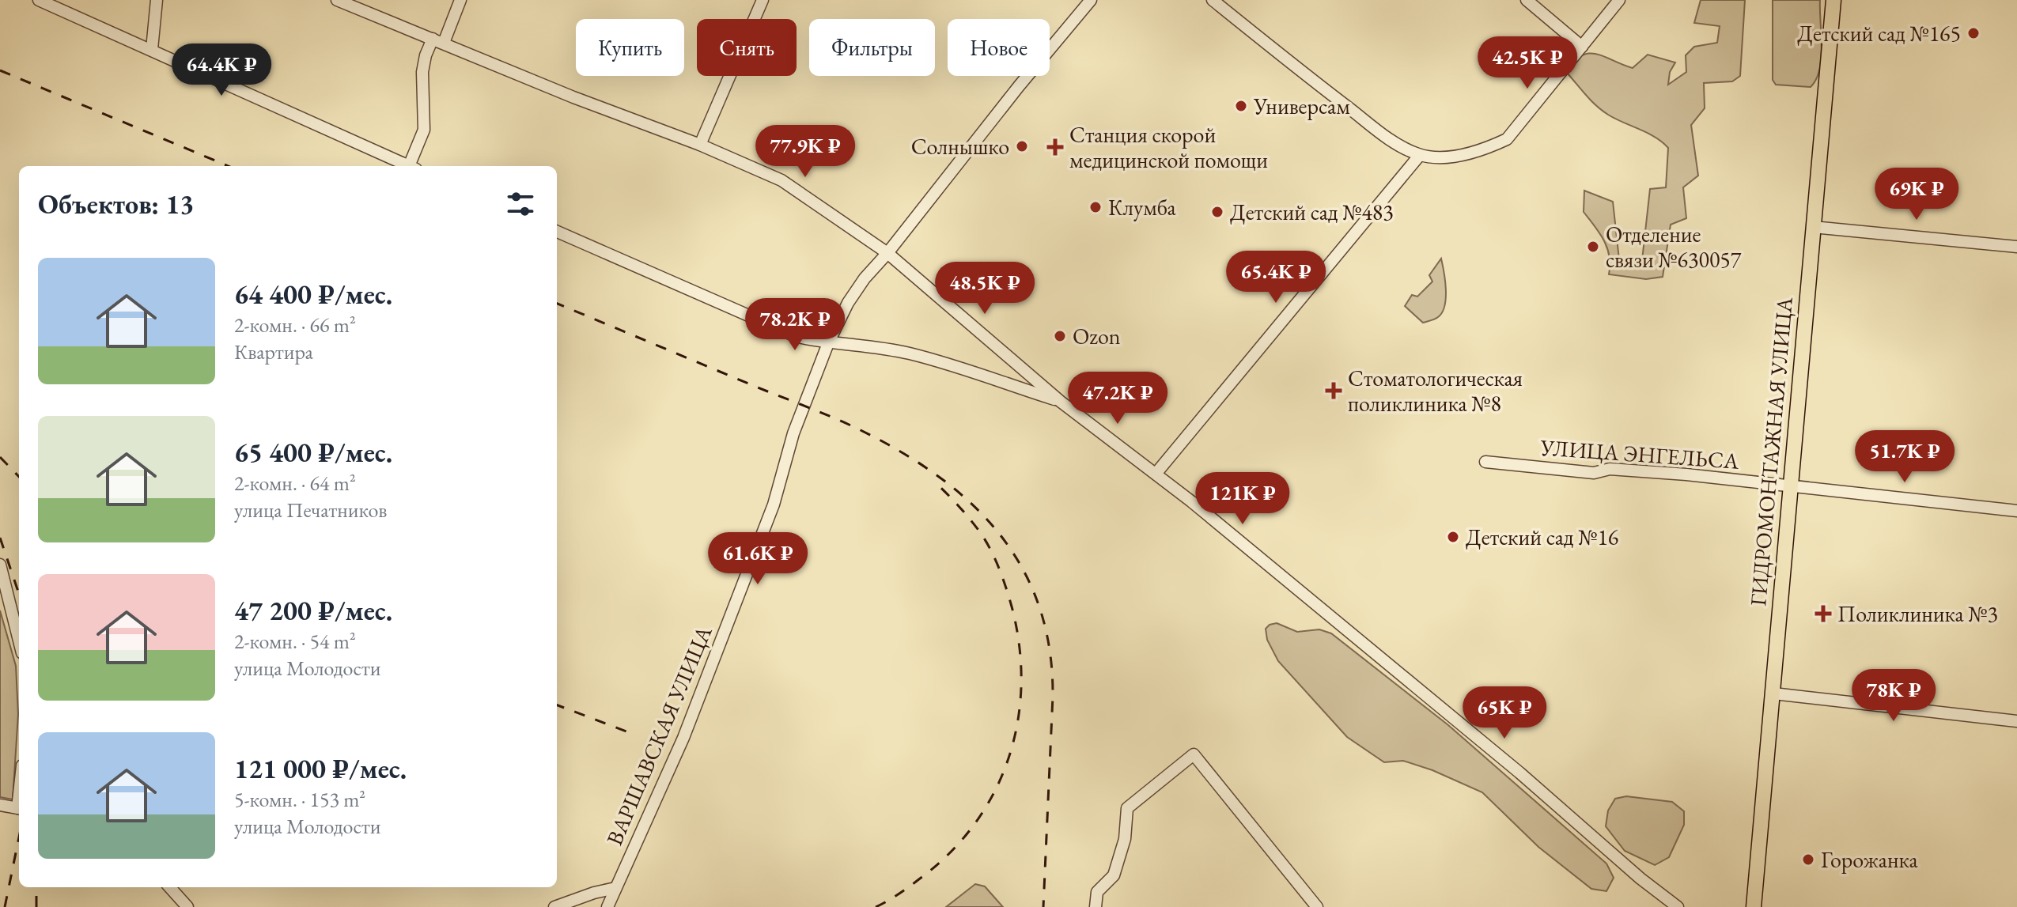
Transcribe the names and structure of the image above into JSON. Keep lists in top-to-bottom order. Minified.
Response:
{"streets":{"main road":["ГИДРОМОНТАЖНАЯ УЛИЦА"],"street":["УЛИЦА ЭНГЕЛЬСА","ВАРШАВСКАЯ УЛИЦА"]},"crossings":[["ГИДРОМОНТАЖНАЯ УЛИЦА","УЛИЦА ЭНГЕЛЬСА"]],"places":{"other":["Детский сад №165","Универсам","Солнышко","Клумба","Детский сад №483","Отделение связи №630057","Ozon","Детский сад №16","Горожанка"],"health":["Станция скорой медицинской помощи","Стоматологическая поликлиника №8","Поликлиника №3"]},"page":{"chip":["Купить","Снять","Фильтры","Новое"],"price":["42.5K ₽","64.4K ₽","77.9K ₽","69K ₽","65.4K ₽","48.5K ₽","78.2K ₽","47.2K ₽","51.7K ₽","121K ₽","61.6K ₽","78K ₽","65K ₽"],"heading":"Объектов: 13","list":[{"name":"64 400 ₽/мес.","note":"2-комн. · 66 m² · Квартира"},{"name":"65 400 ₽/мес.","note":"2-комн. · 64 m² · улица Печатников"},{"name":"47 200 ₽/мес.","note":"2-комн. · 54 m² · улица Молодости"},{"name":"121 000 ₽/мес.","note":"5-комн. · 153 m² · улица Молодости"}]}}
